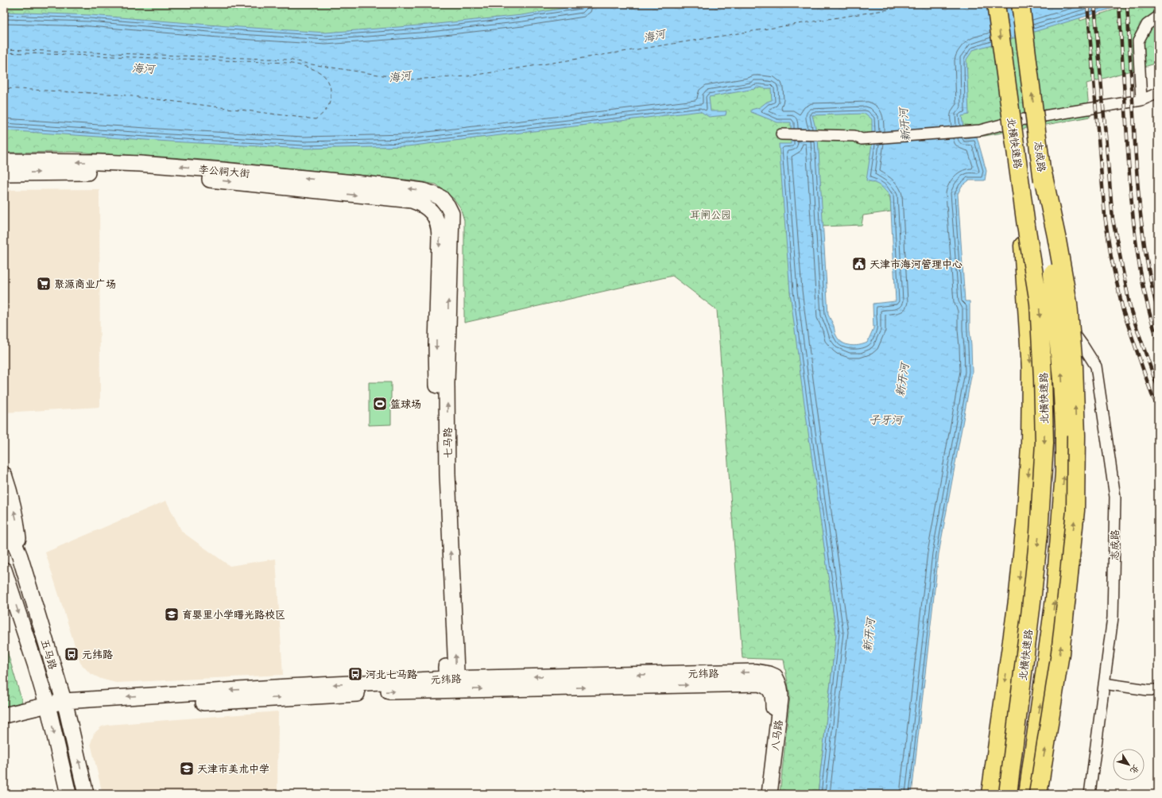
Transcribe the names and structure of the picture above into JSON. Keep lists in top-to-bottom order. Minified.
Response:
{"streets":{"highway":["北横快速路","志成路"],"street":["李公祠大街","七马路","五马路","元纬路","八马路"]},"crossings":[["北横快速路","志成路"],["李公祠大街","七马路"],["七马路","元纬路"],["五马路","元纬路"],["元纬路","八马路"]],"water":["海河","新开河","子牙河"],"parks":["耳闸公园"],"places":{"public building":["天津市海河管理中心"],"supermarket":["聚源商业广场"],"sports":["篮球场"],"school or university":["育婴里小学曙光路校区","天津市美术中学"],"bus stop":["元纬路","河北七马路"]},"north":"bottom right"}
